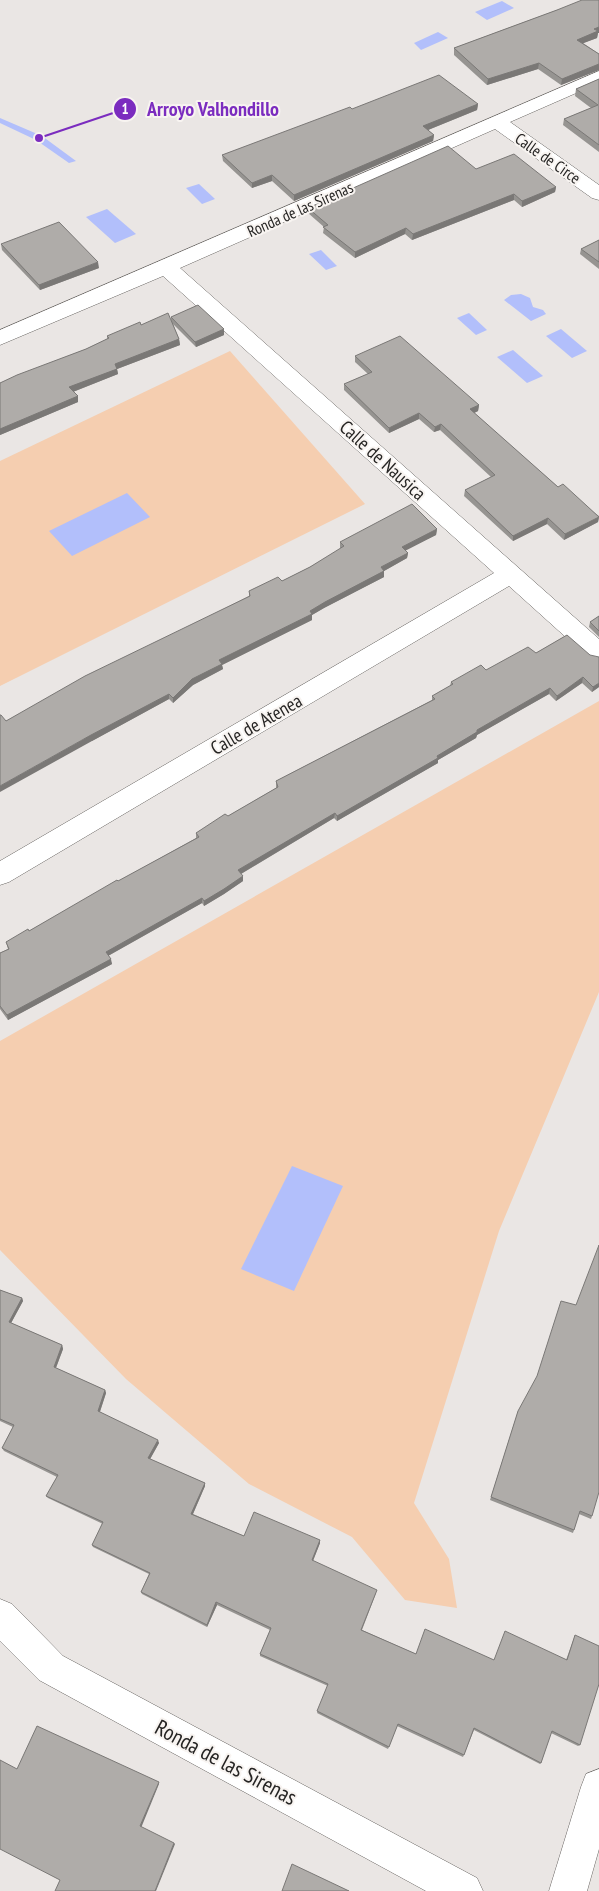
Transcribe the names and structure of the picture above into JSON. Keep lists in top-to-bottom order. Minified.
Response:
{"streets":{"street":["Calle de Circe","Ronda de las Sirenas","Calle de Nausica","Calle de Atenea"]},"crossings":[["Calle de Circe","Ronda de las Sirenas"],["Ronda de las Sirenas","Calle de Nausica"],["Calle de Nausica","Calle de Atenea"]],"places":["Arroyo Valhondillo"]}
